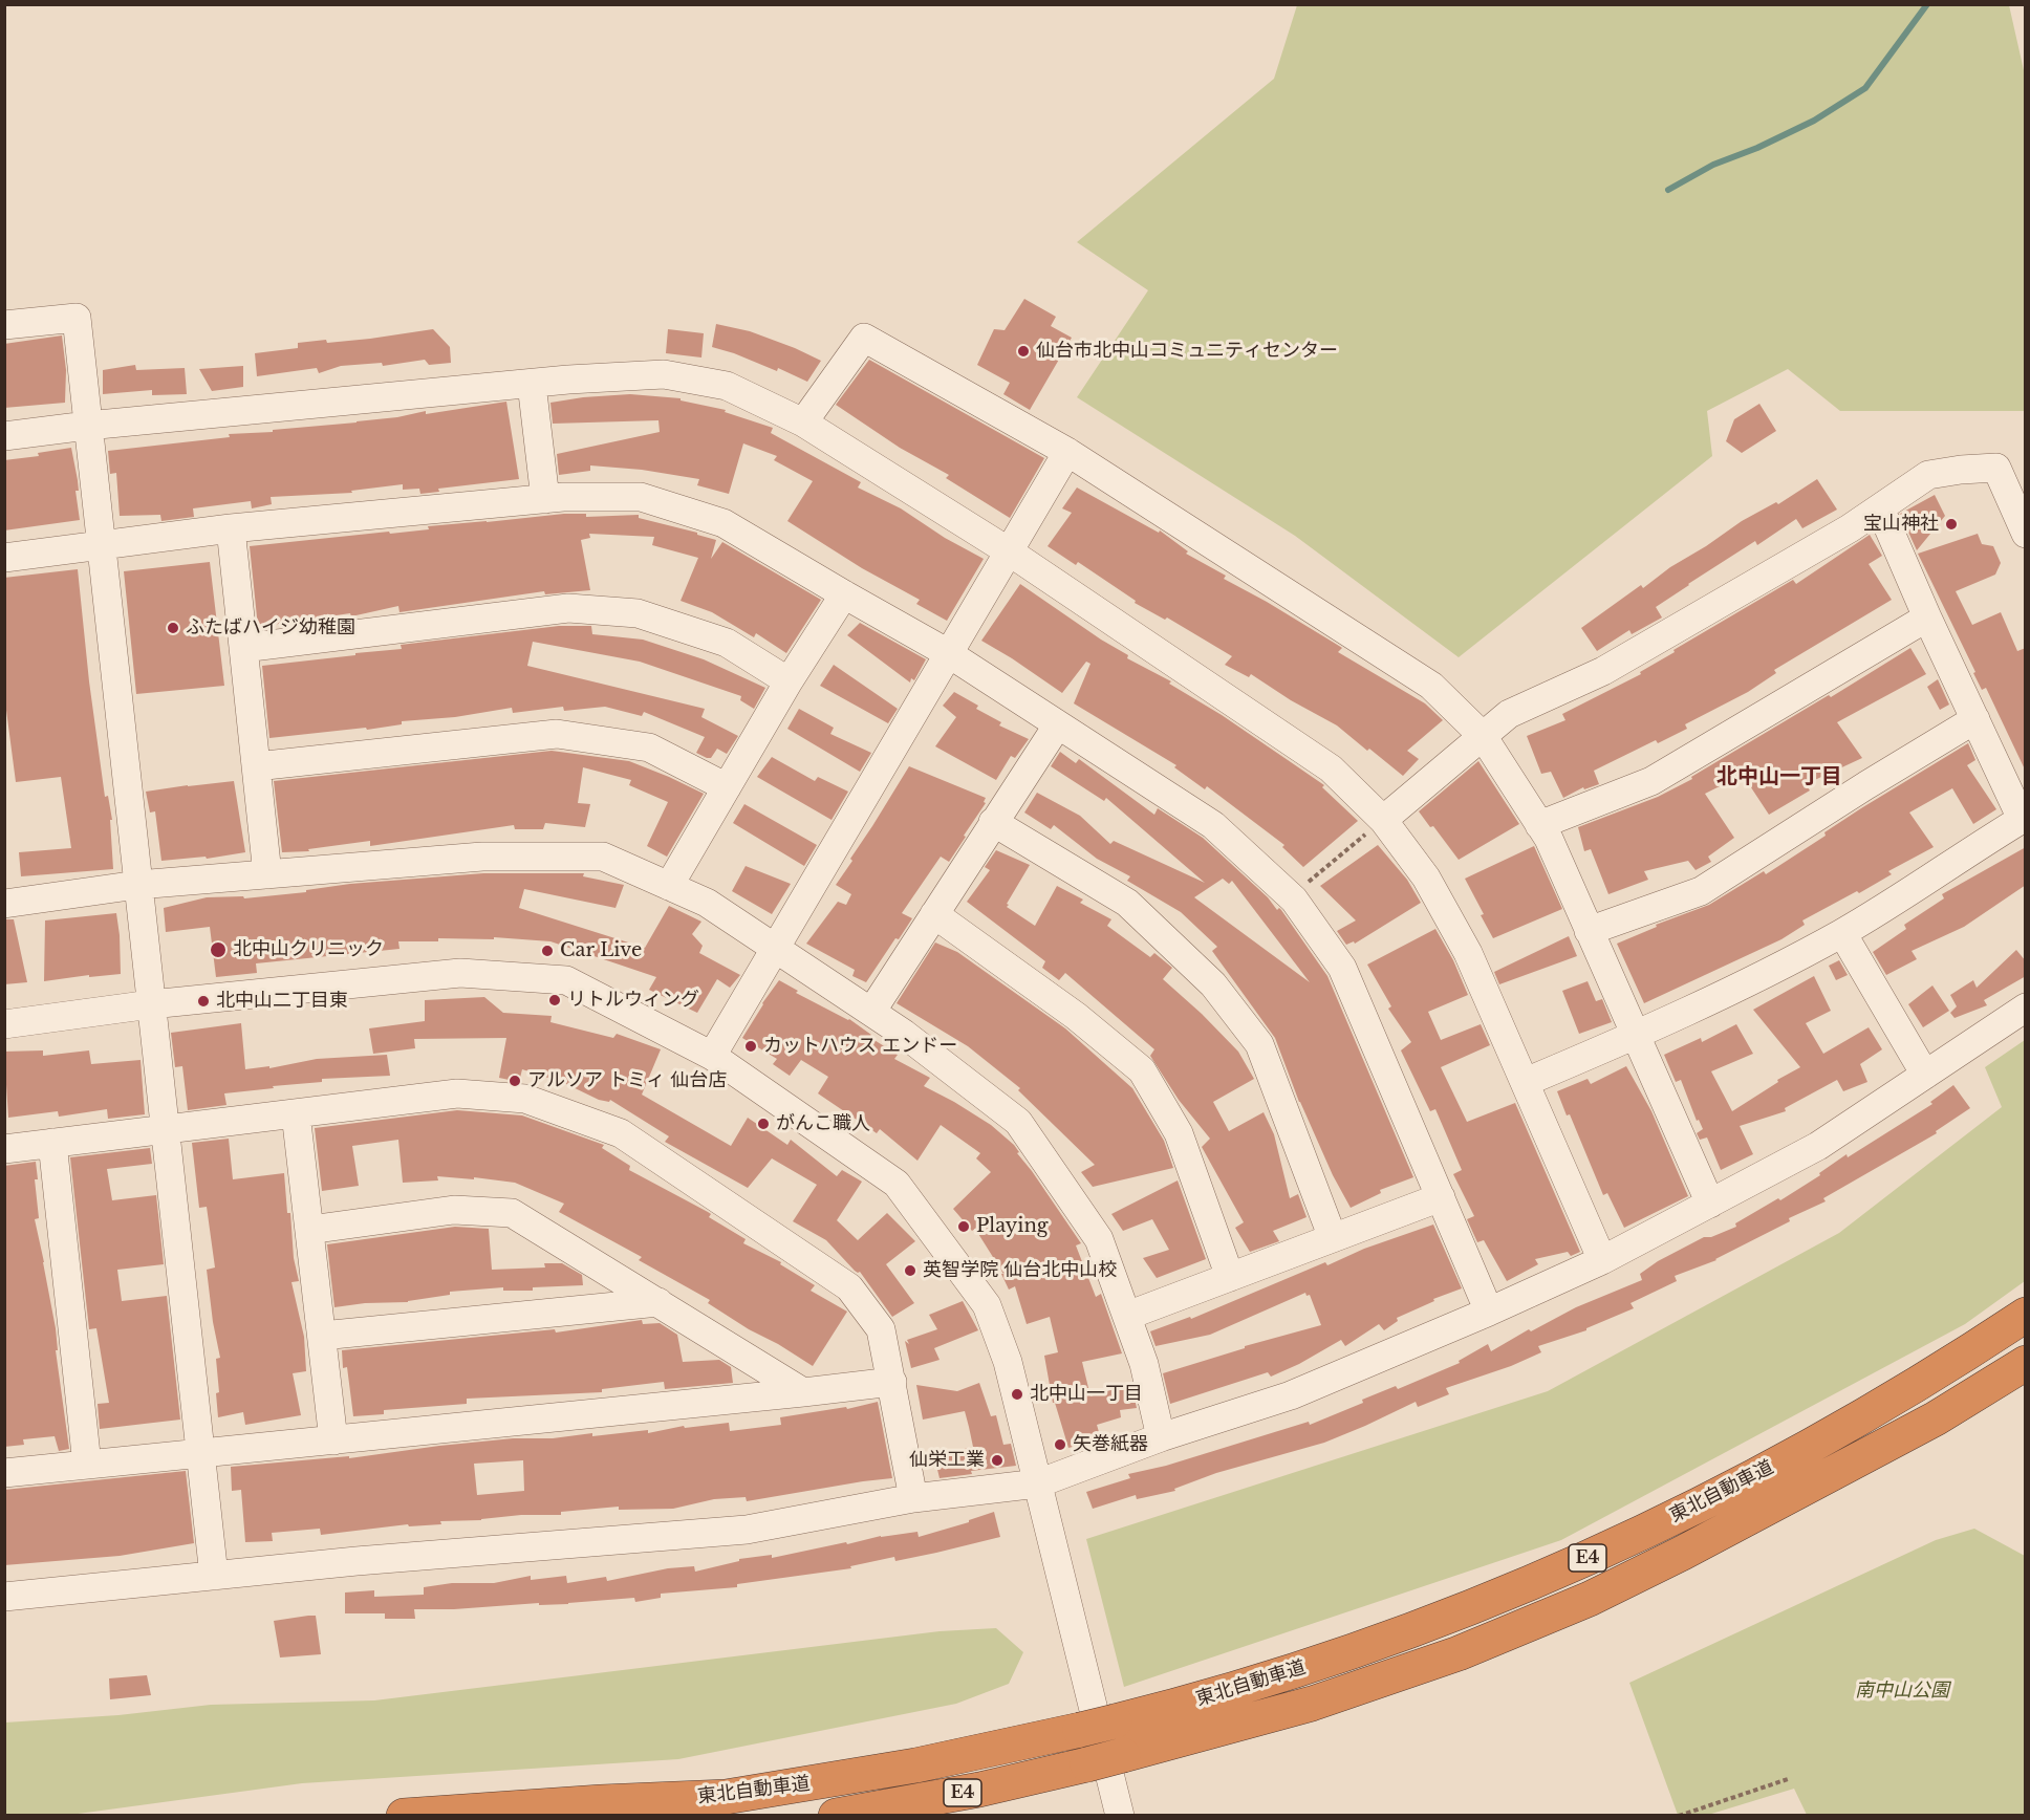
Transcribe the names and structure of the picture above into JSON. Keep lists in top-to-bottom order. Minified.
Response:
{"streets":{"highway":["東北自動車道","E4"]},"districts":["北中山一丁目"],"parks":["南中山公園"],"places":["仙台市北中山コミュニティセンター","宝山神社","ふたばハイジ幼稚園","北中山クリニック","Car Live","リトルウィング","北中山二丁目東","カットハウス エンドー","アルソア トミィ 仙台店","がんこ職人","Playing","英智学院 仙台北中山校","北中山一丁目","矢巻紙器","仙栄工業"]}
